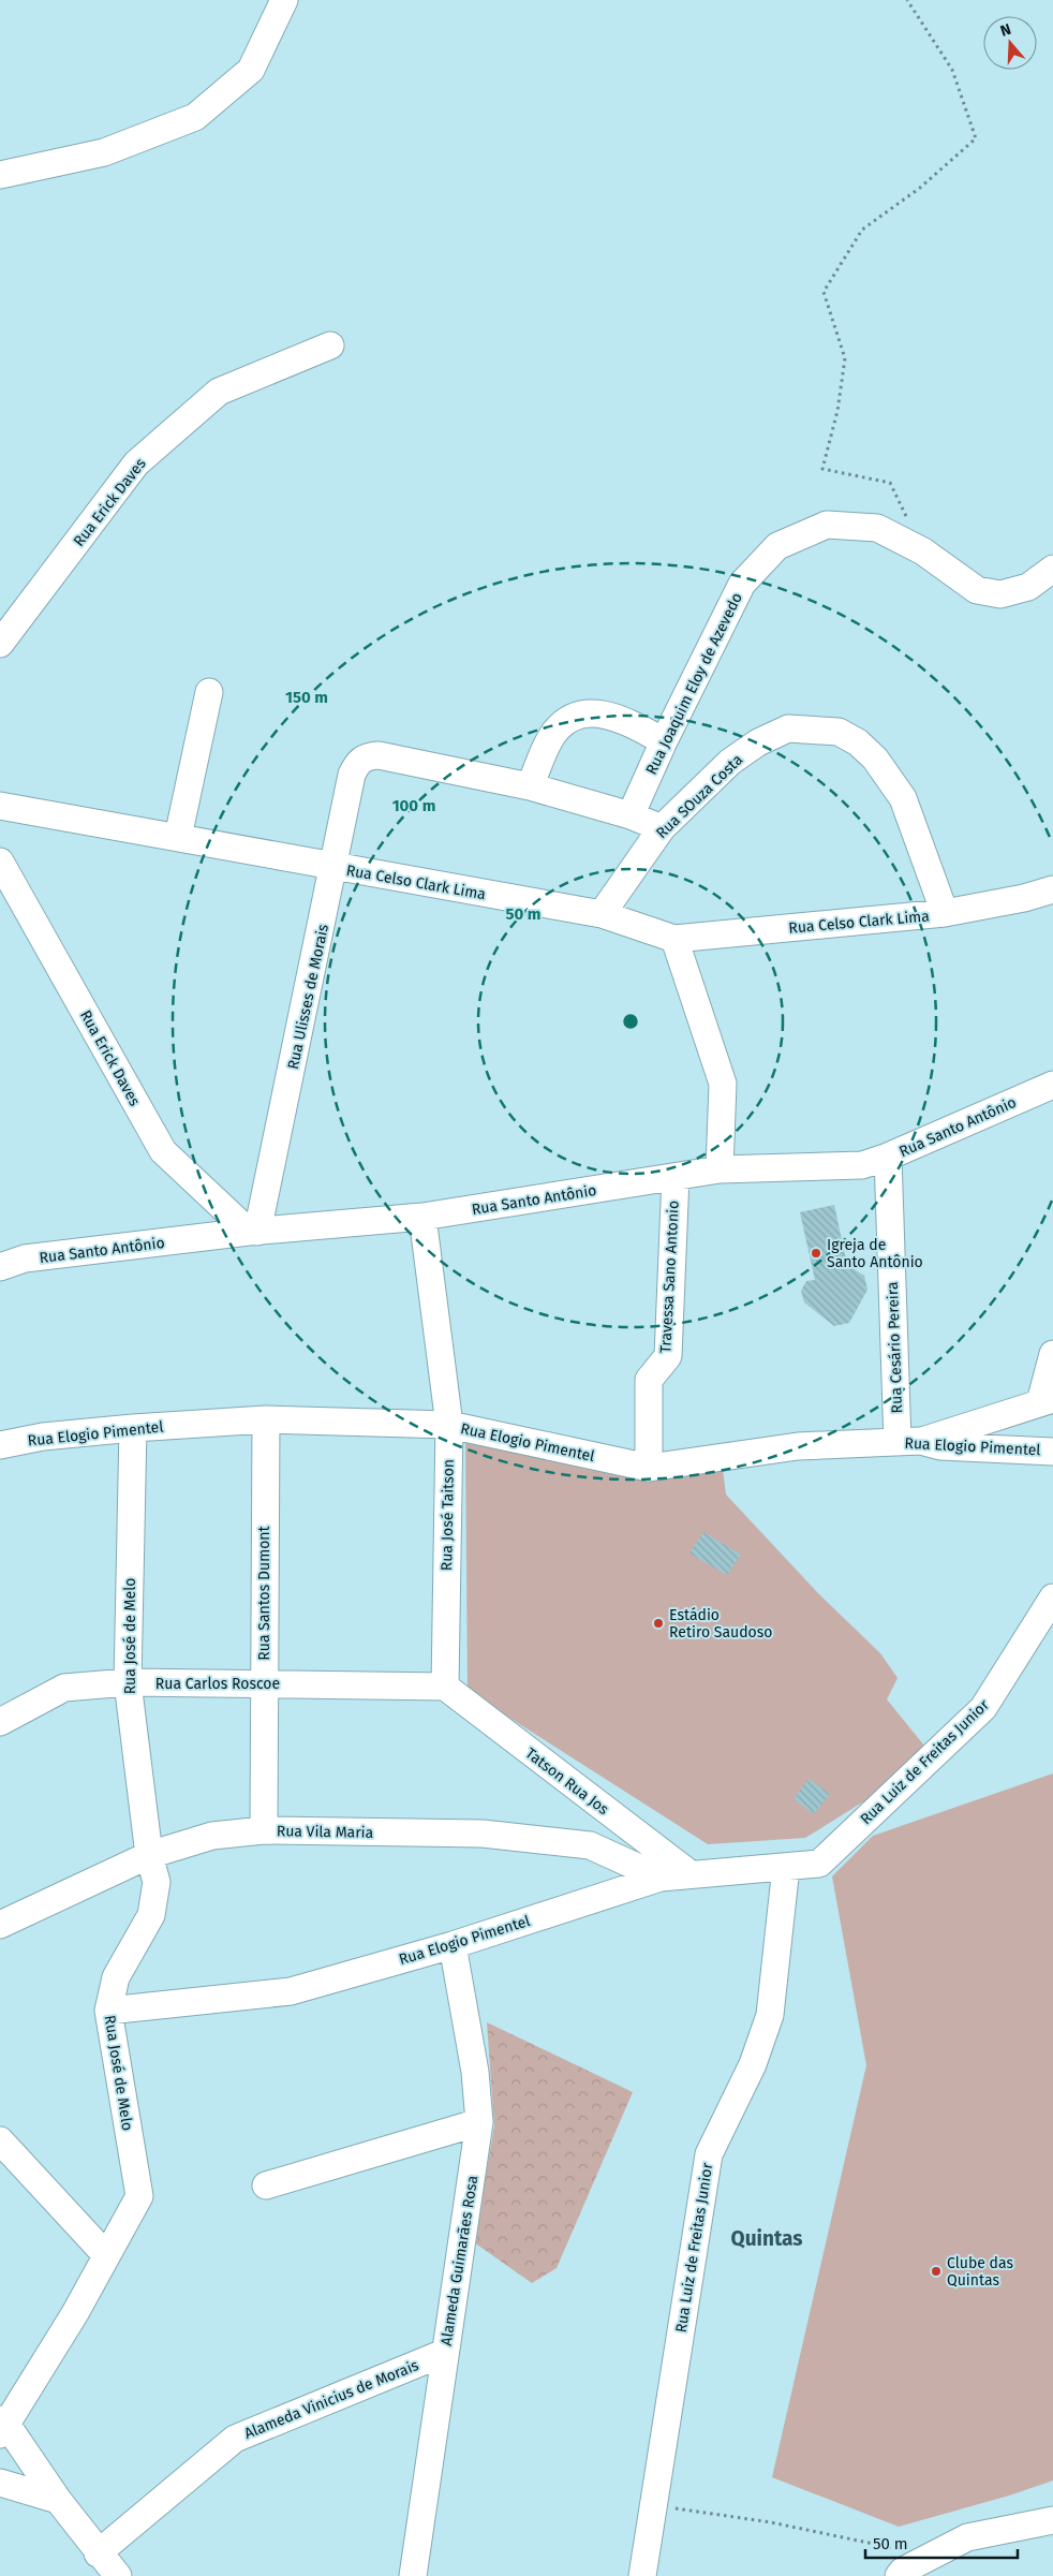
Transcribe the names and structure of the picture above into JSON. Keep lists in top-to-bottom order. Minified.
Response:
{"streets":{"street":["Rua Erick Daves","Rua Joaquim Eloy de Azevedo","Rua SOuza Costa","Rua Celso Clark Lima","Rua Ulisses de Morais","Rua Santo Antônio","Travessa Sano Antonio","Rua Cesário Pereira","Rua Elogio Pimentel","Rua José Taitson","Rua Santos Dumont","Rua José de Melo","Rua Carlos Roscoe","Rua Luiz de Freitas Junior","Tatson Rua Jos","Rua Vila Maria","Alameda Guimarães Rosa","Alameda Vinicius de Morais"]},"crossings":[["Rua Erick Daves","Rua Ulisses de Morais"],["Rua Erick Daves","Rua Santo Antônio"],["Rua SOuza Costa","Rua Celso Clark Lima"],["Rua Celso Clark Lima","Rua Ulisses de Morais"],["Rua Ulisses de Morais","Rua Santo Antônio"],["Rua Santo Antônio","Travessa Sano Antonio"],["Rua Santo Antônio","Rua Cesário Pereira"],["Rua Santo Antônio","Rua José Taitson"],["Travessa Sano Antonio","Rua Elogio Pimentel"],["Rua Cesário Pereira","Rua Elogio Pimentel"],["Rua Elogio Pimentel","Rua José Taitson"],["Rua Elogio Pimentel","Rua Santos Dumont"],["Rua Elogio Pimentel","Rua José de Melo"],["Rua Elogio Pimentel","Rua Luiz de Freitas Junior"],["Rua Elogio Pimentel","Tatson Rua Jos"],["Rua Elogio Pimentel","Rua Vila Maria"],["Rua Elogio Pimentel","Alameda Guimarães Rosa"],["Rua José Taitson","Rua Carlos Roscoe"],["Rua José Taitson","Tatson Rua Jos"],["Rua Santos Dumont","Rua Carlos Roscoe"],["Rua Santos Dumont","Rua Vila Maria"],["Rua José de Melo","Rua Carlos Roscoe"],["Rua José de Melo","Rua Vila Maria"],["Rua Carlos Roscoe","Tatson Rua Jos"],["Alameda Guimarães Rosa","Alameda Vinicius de Morais"]],"districts":["Quintas"],"places":["Igreja de Santo Antônio","Estádio Retiro Saudoso","Clube das Quintas"],"scale_bar":"50 m","north":"top","rings":["150 m","100 m","50 m"]}
